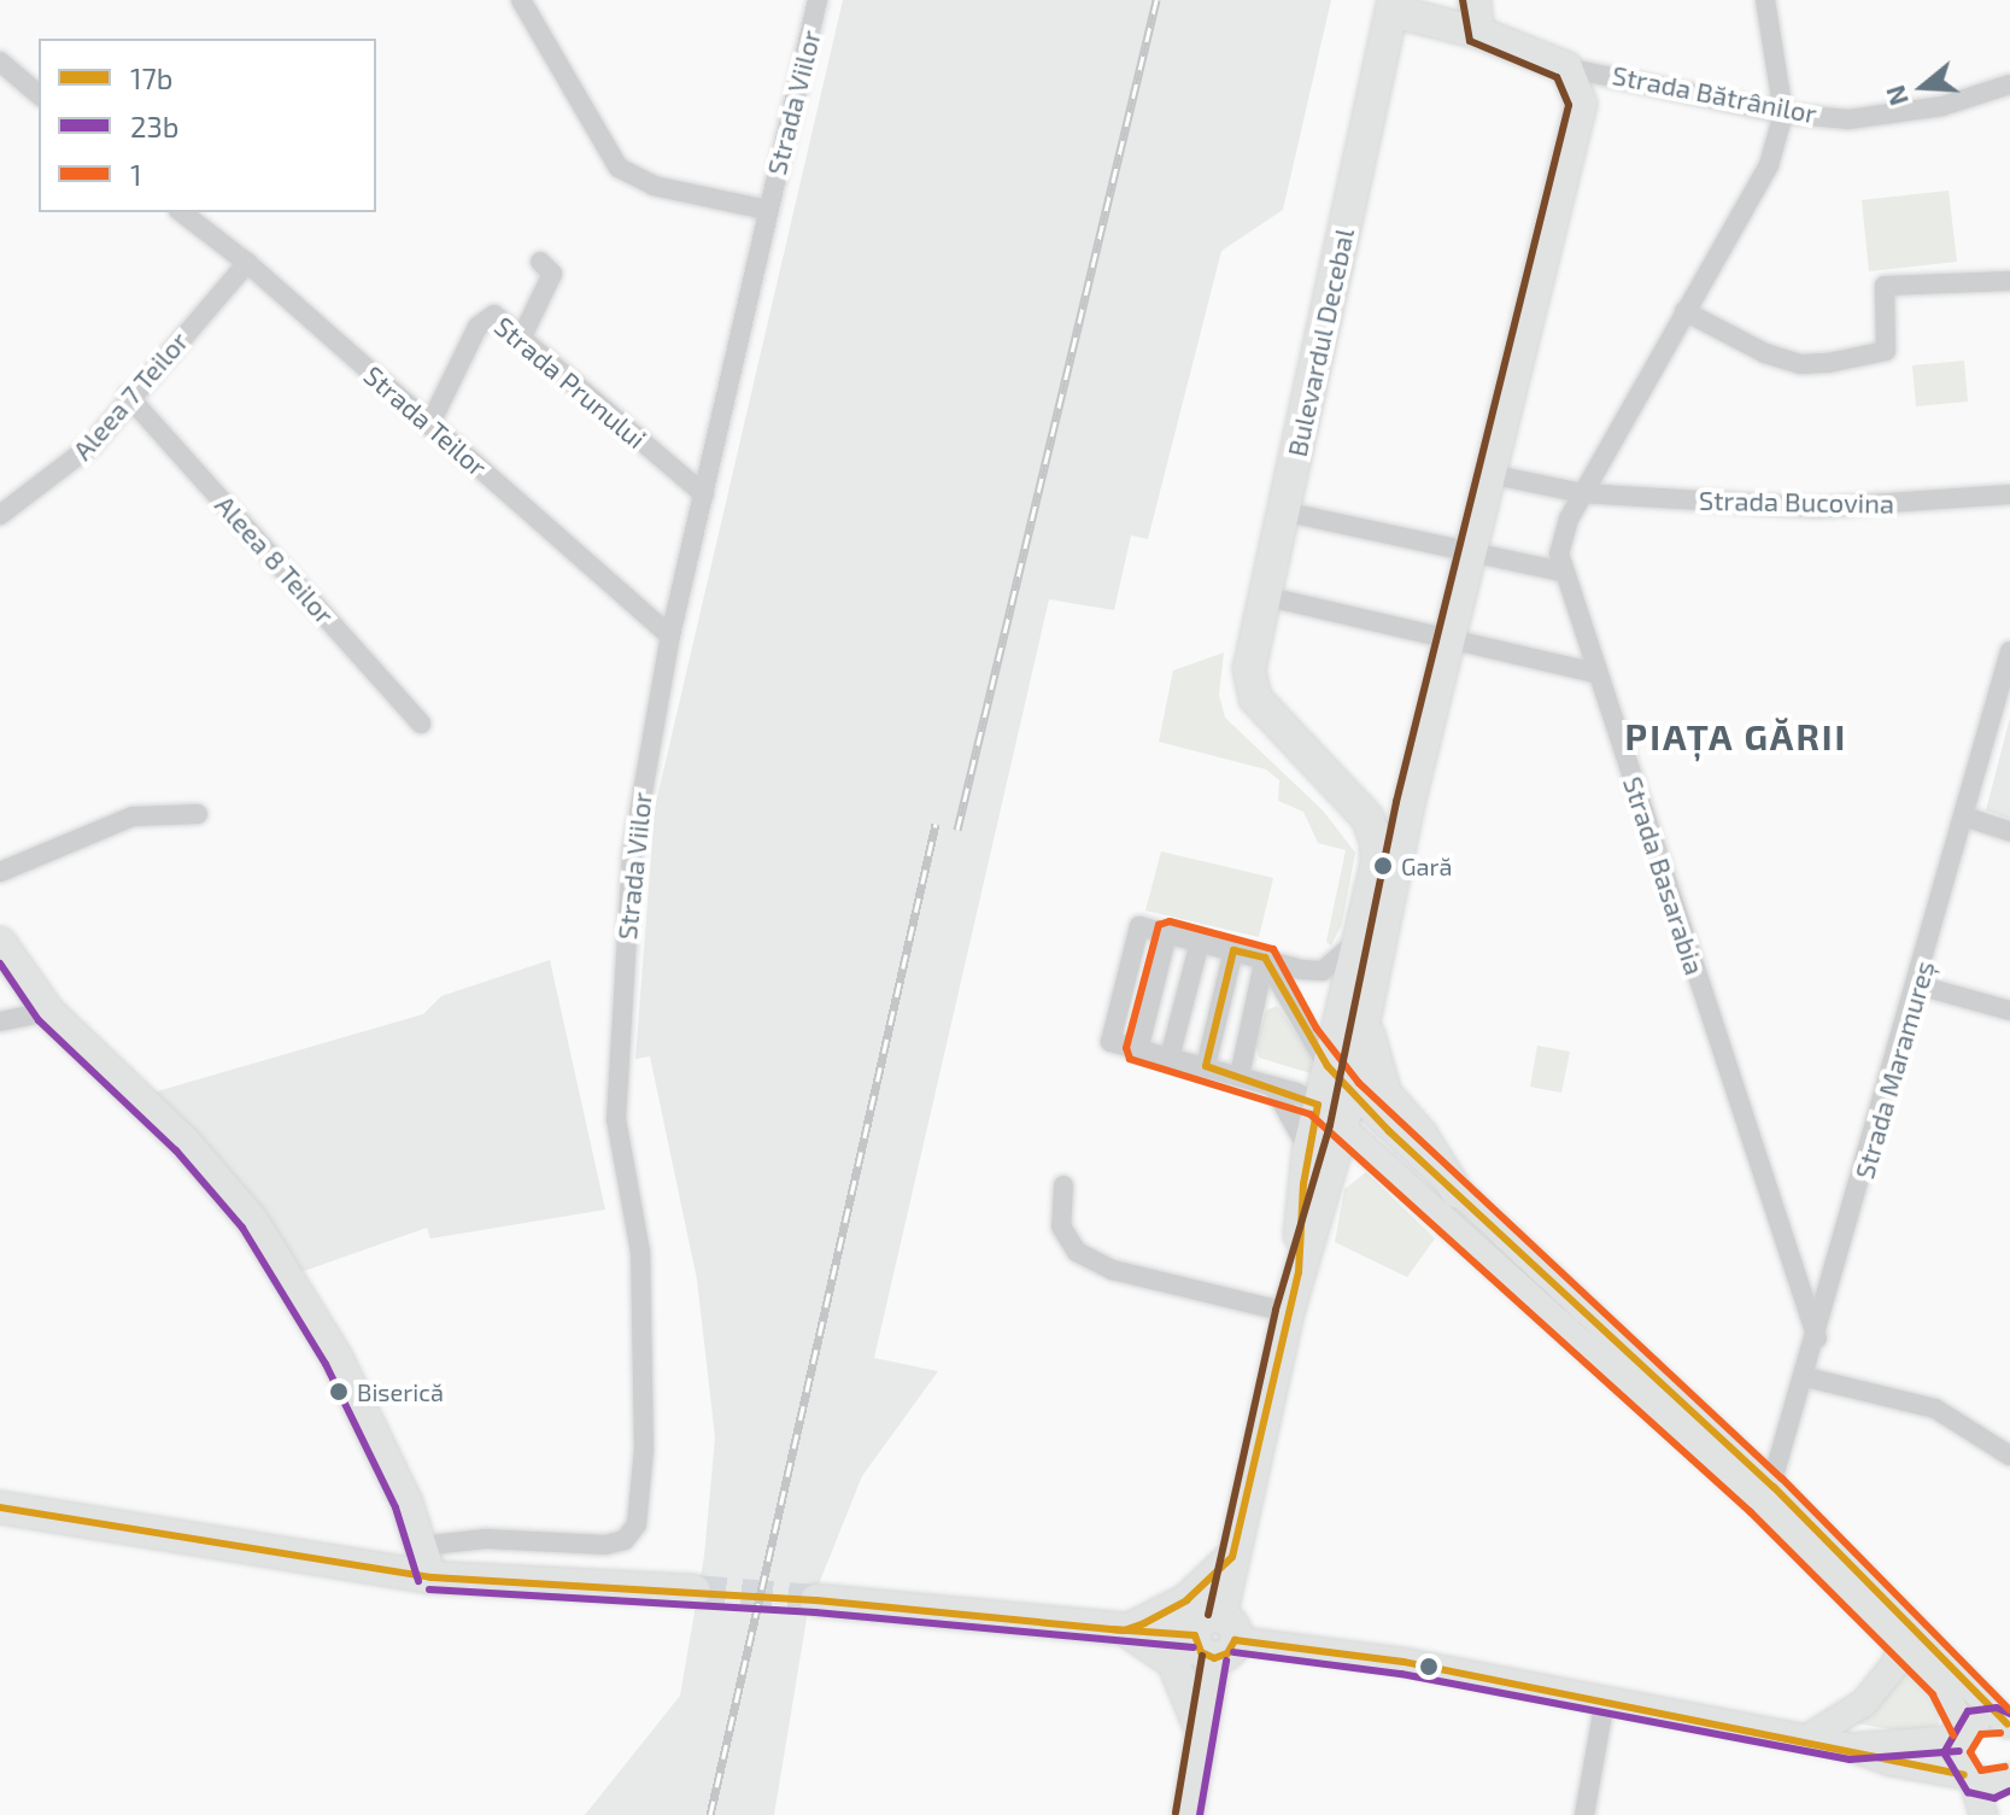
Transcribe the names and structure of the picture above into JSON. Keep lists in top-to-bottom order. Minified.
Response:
{"streets":{"main road":["Strada Bătrânilor","Bulevardul Decebal"],"street":["Strada Viilor","Strada Prunului","Aleea 7 Teilor","Strada Teilor","Strada Bucovina","Aleea 8 Teilor","Strada Basarabia","Strada Maramureș"]},"crossings":[["Strada Bătrânilor","Bulevardul Decebal"],["Strada Bătrânilor","Strada Basarabia"],["Strada Viilor","Strada Prunului"],["Strada Viilor","Strada Teilor"],["Strada Prunului","Strada Teilor"],["Aleea 7 Teilor","Strada Teilor"],["Aleea 7 Teilor","Aleea 8 Teilor"],["Strada Bucovina","Strada Basarabia"],["Strada Basarabia","Strada Maramureș"]],"districts":["PIAȚA GĂRII"],"places":["Gară","Biserică"],"lines":["transit line 1","transit line 17b","transit line 23b"],"legend":["17b","23b","1"],"north":"left"}
